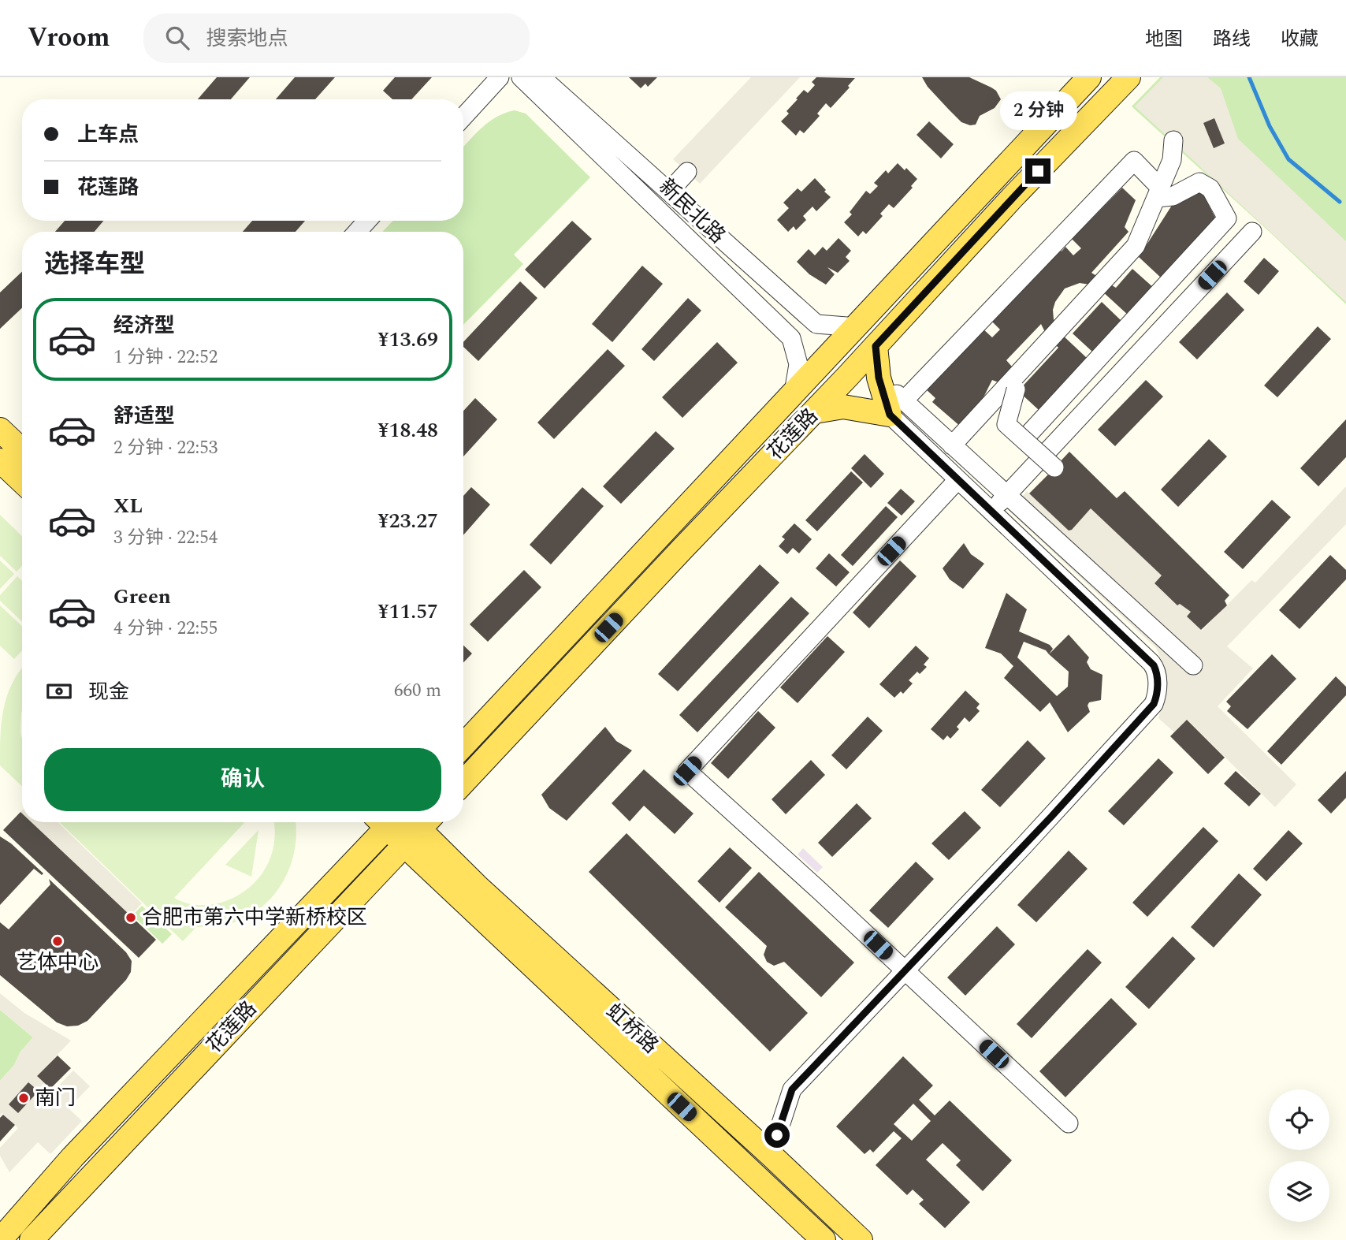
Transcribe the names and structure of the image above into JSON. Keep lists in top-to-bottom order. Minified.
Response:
{"streets":{"main road":["花莲路","虹桥路"],"street":["新民北路"]},"crossings":[["新民北路","花莲路"],["花莲路","虹桥路"]],"places":["合肥市第六中学新桥校区","艺体中心","南门"],"page":{"header":"Vroom","search":"搜索地点","nav":["地图","路线","收藏"],"bubble":"2 分钟","banner":["上车点","花莲路"],"heading":"选择车型","list":[{"name":"经济型","note":"1 分钟 · 22:52","value":"¥13.69"},{"name":"舒适型","note":"2 分钟 · 22:53","value":"¥18.48"},{"name":"XL","note":"3 分钟 · 22:54","value":"¥23.27"},{"name":"Green","note":"4 分钟 · 22:55","value":"¥11.57"}],"pay":["现金","660 m"],"buttons":"确认"}}
